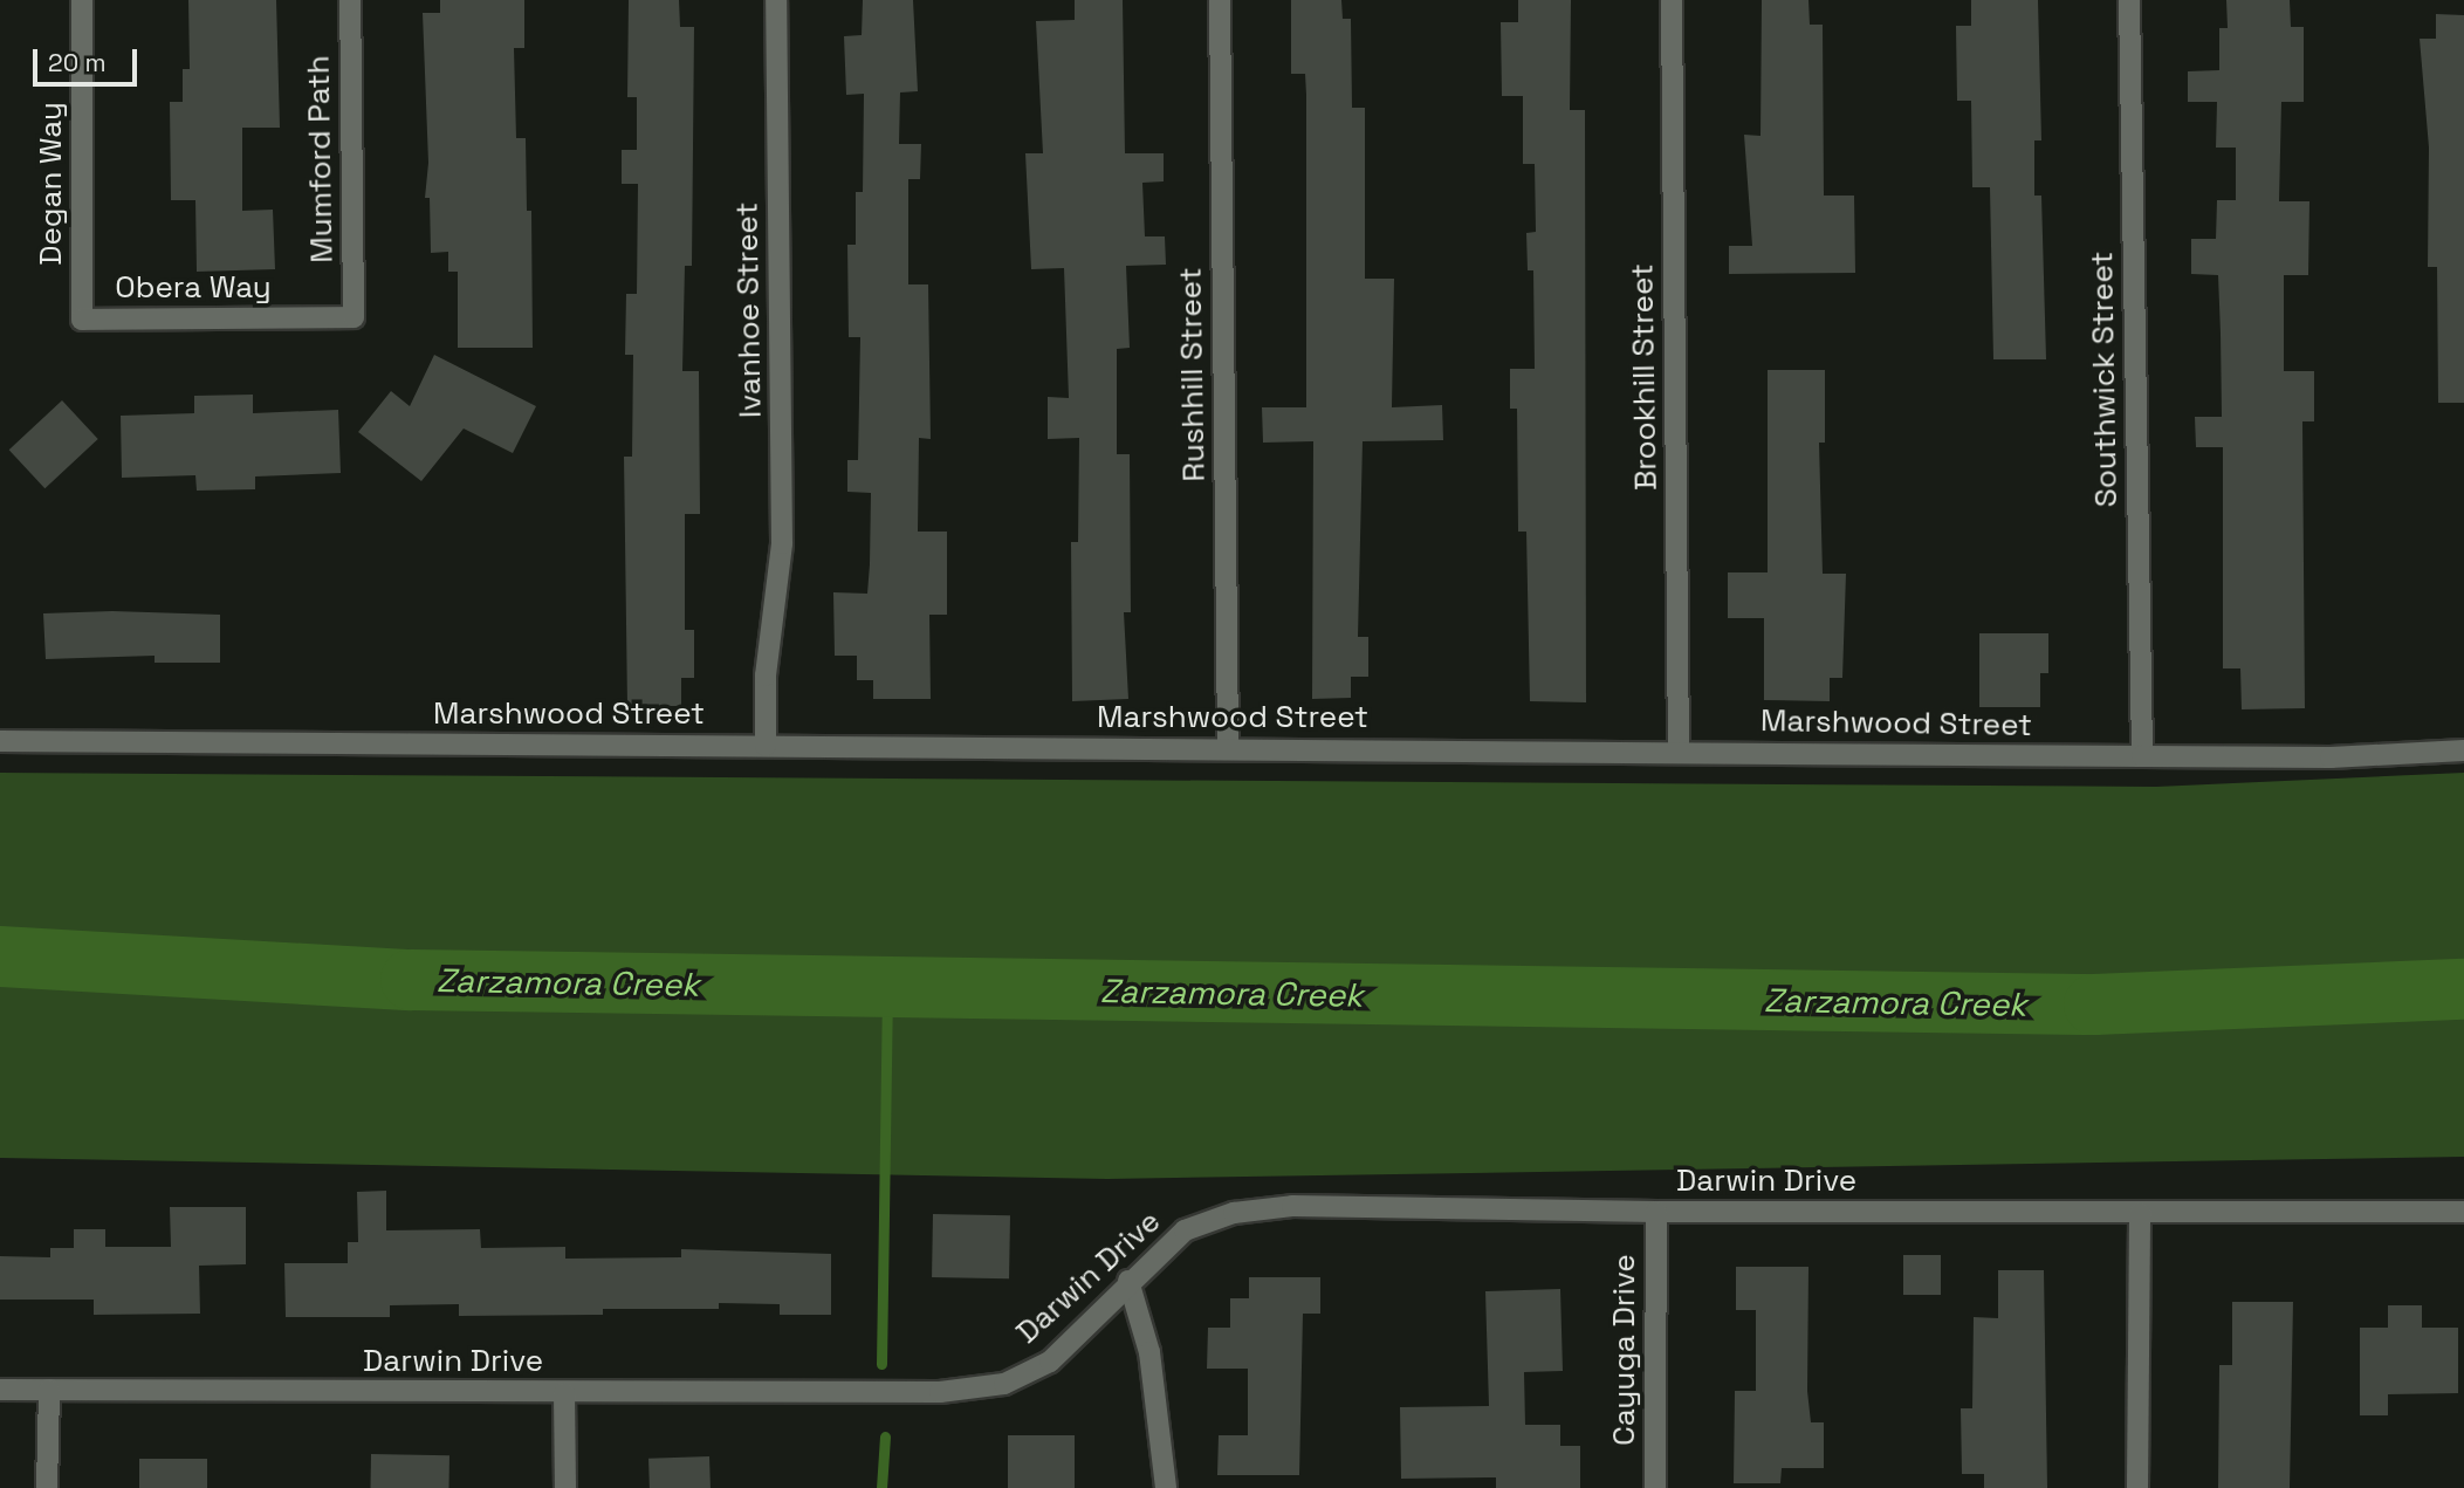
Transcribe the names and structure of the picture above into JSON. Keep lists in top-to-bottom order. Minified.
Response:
{"streets":{"street":["Mumford Path","Degan Way","Obera Way","Ivanhoe Street","Rushhill Street","Brookhill Street","Southwick Street","Marshwood Street","Darwin Drive","Cayuga Drive"]},"crossings":[["Mumford Path","Obera Way"],["Degan Way","Obera Way"],["Ivanhoe Street","Marshwood Street"],["Rushhill Street","Marshwood Street"],["Brookhill Street","Marshwood Street"],["Southwick Street","Marshwood Street"],["Darwin Drive","Cayuga Drive"]],"water":["Zarzamora Creek"],"scale_bar":"20 m"}
